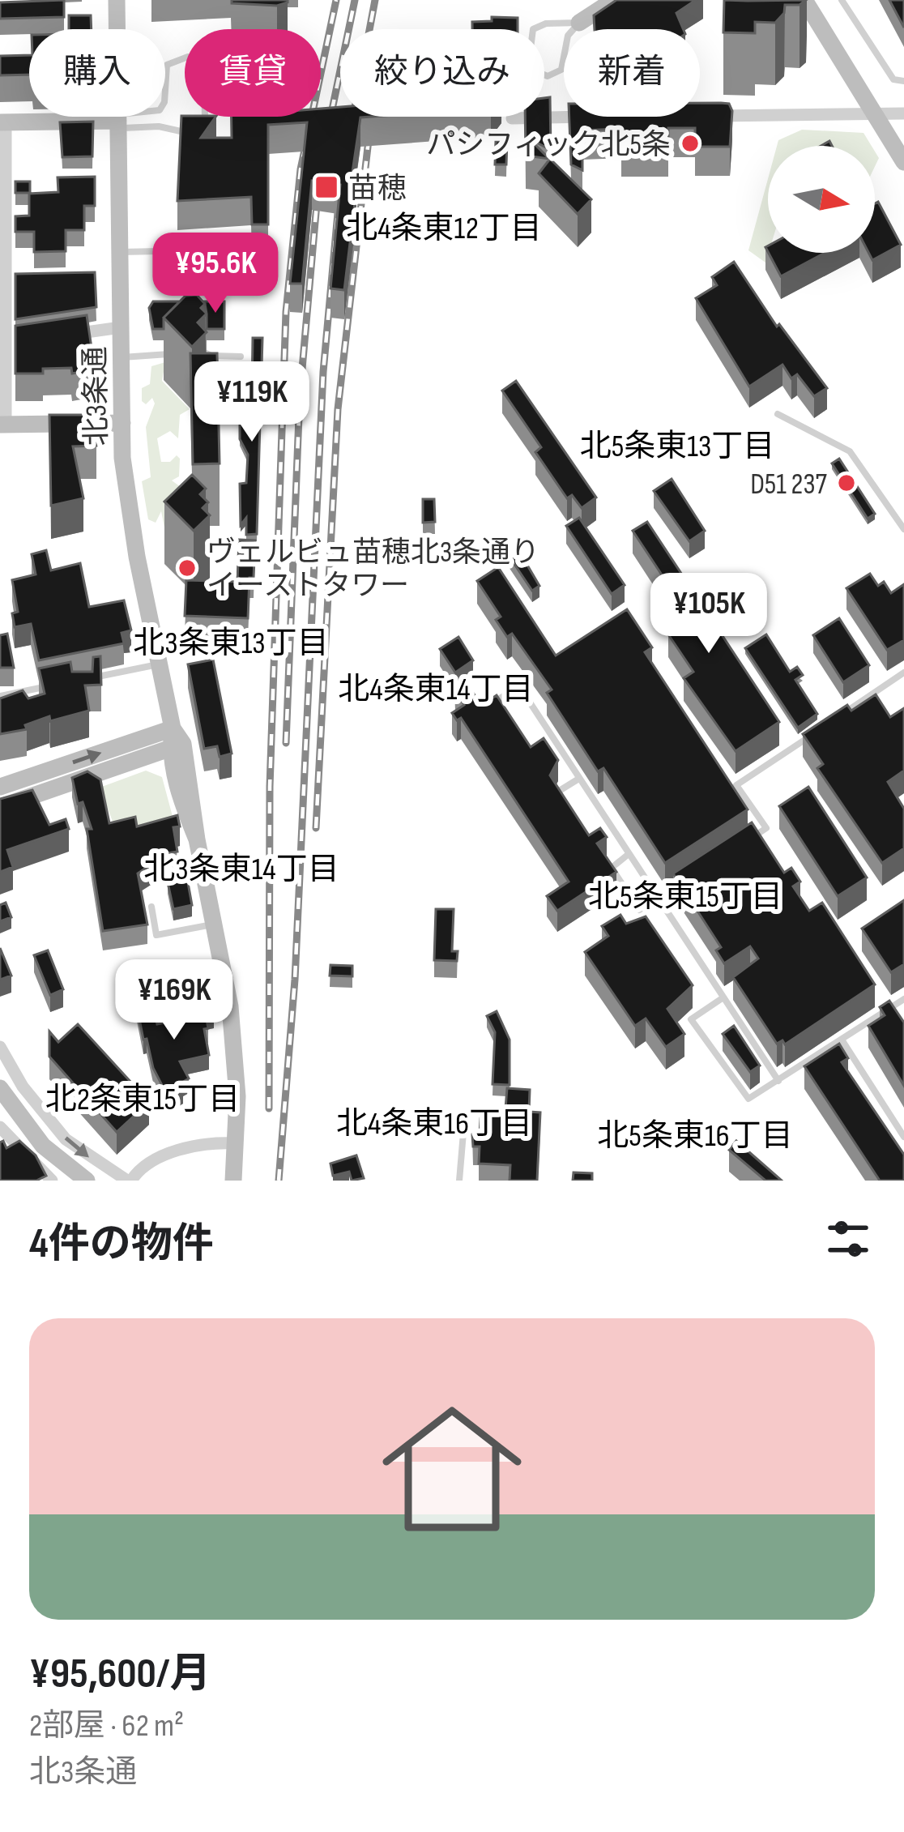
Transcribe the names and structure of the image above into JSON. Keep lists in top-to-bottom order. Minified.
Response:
{"streets":{"street":["北3条通"]},"districts":["北4条東12丁目","北5条東13丁目","北3条東13丁目","北4条東14丁目","北3条東14丁目","北5条東15丁目","北2条東15丁目","北4条東16丁目","北5条東16丁目"],"places":{"other":["パシフィック北5条","D51 237","ヴェルビュ苗穂北3条通り イーストタワー"],"transit":["苗穂"]},"north":"right","page":{"chip":["購入","賃貸","絞り込み","新着"],"price":["¥95.6K","¥119K","¥105K","¥169K"],"heading":"4件の物件","list":[{"name":"¥95,600/月","note":"2部屋 · 62 m² · 北3条通"}]}}
